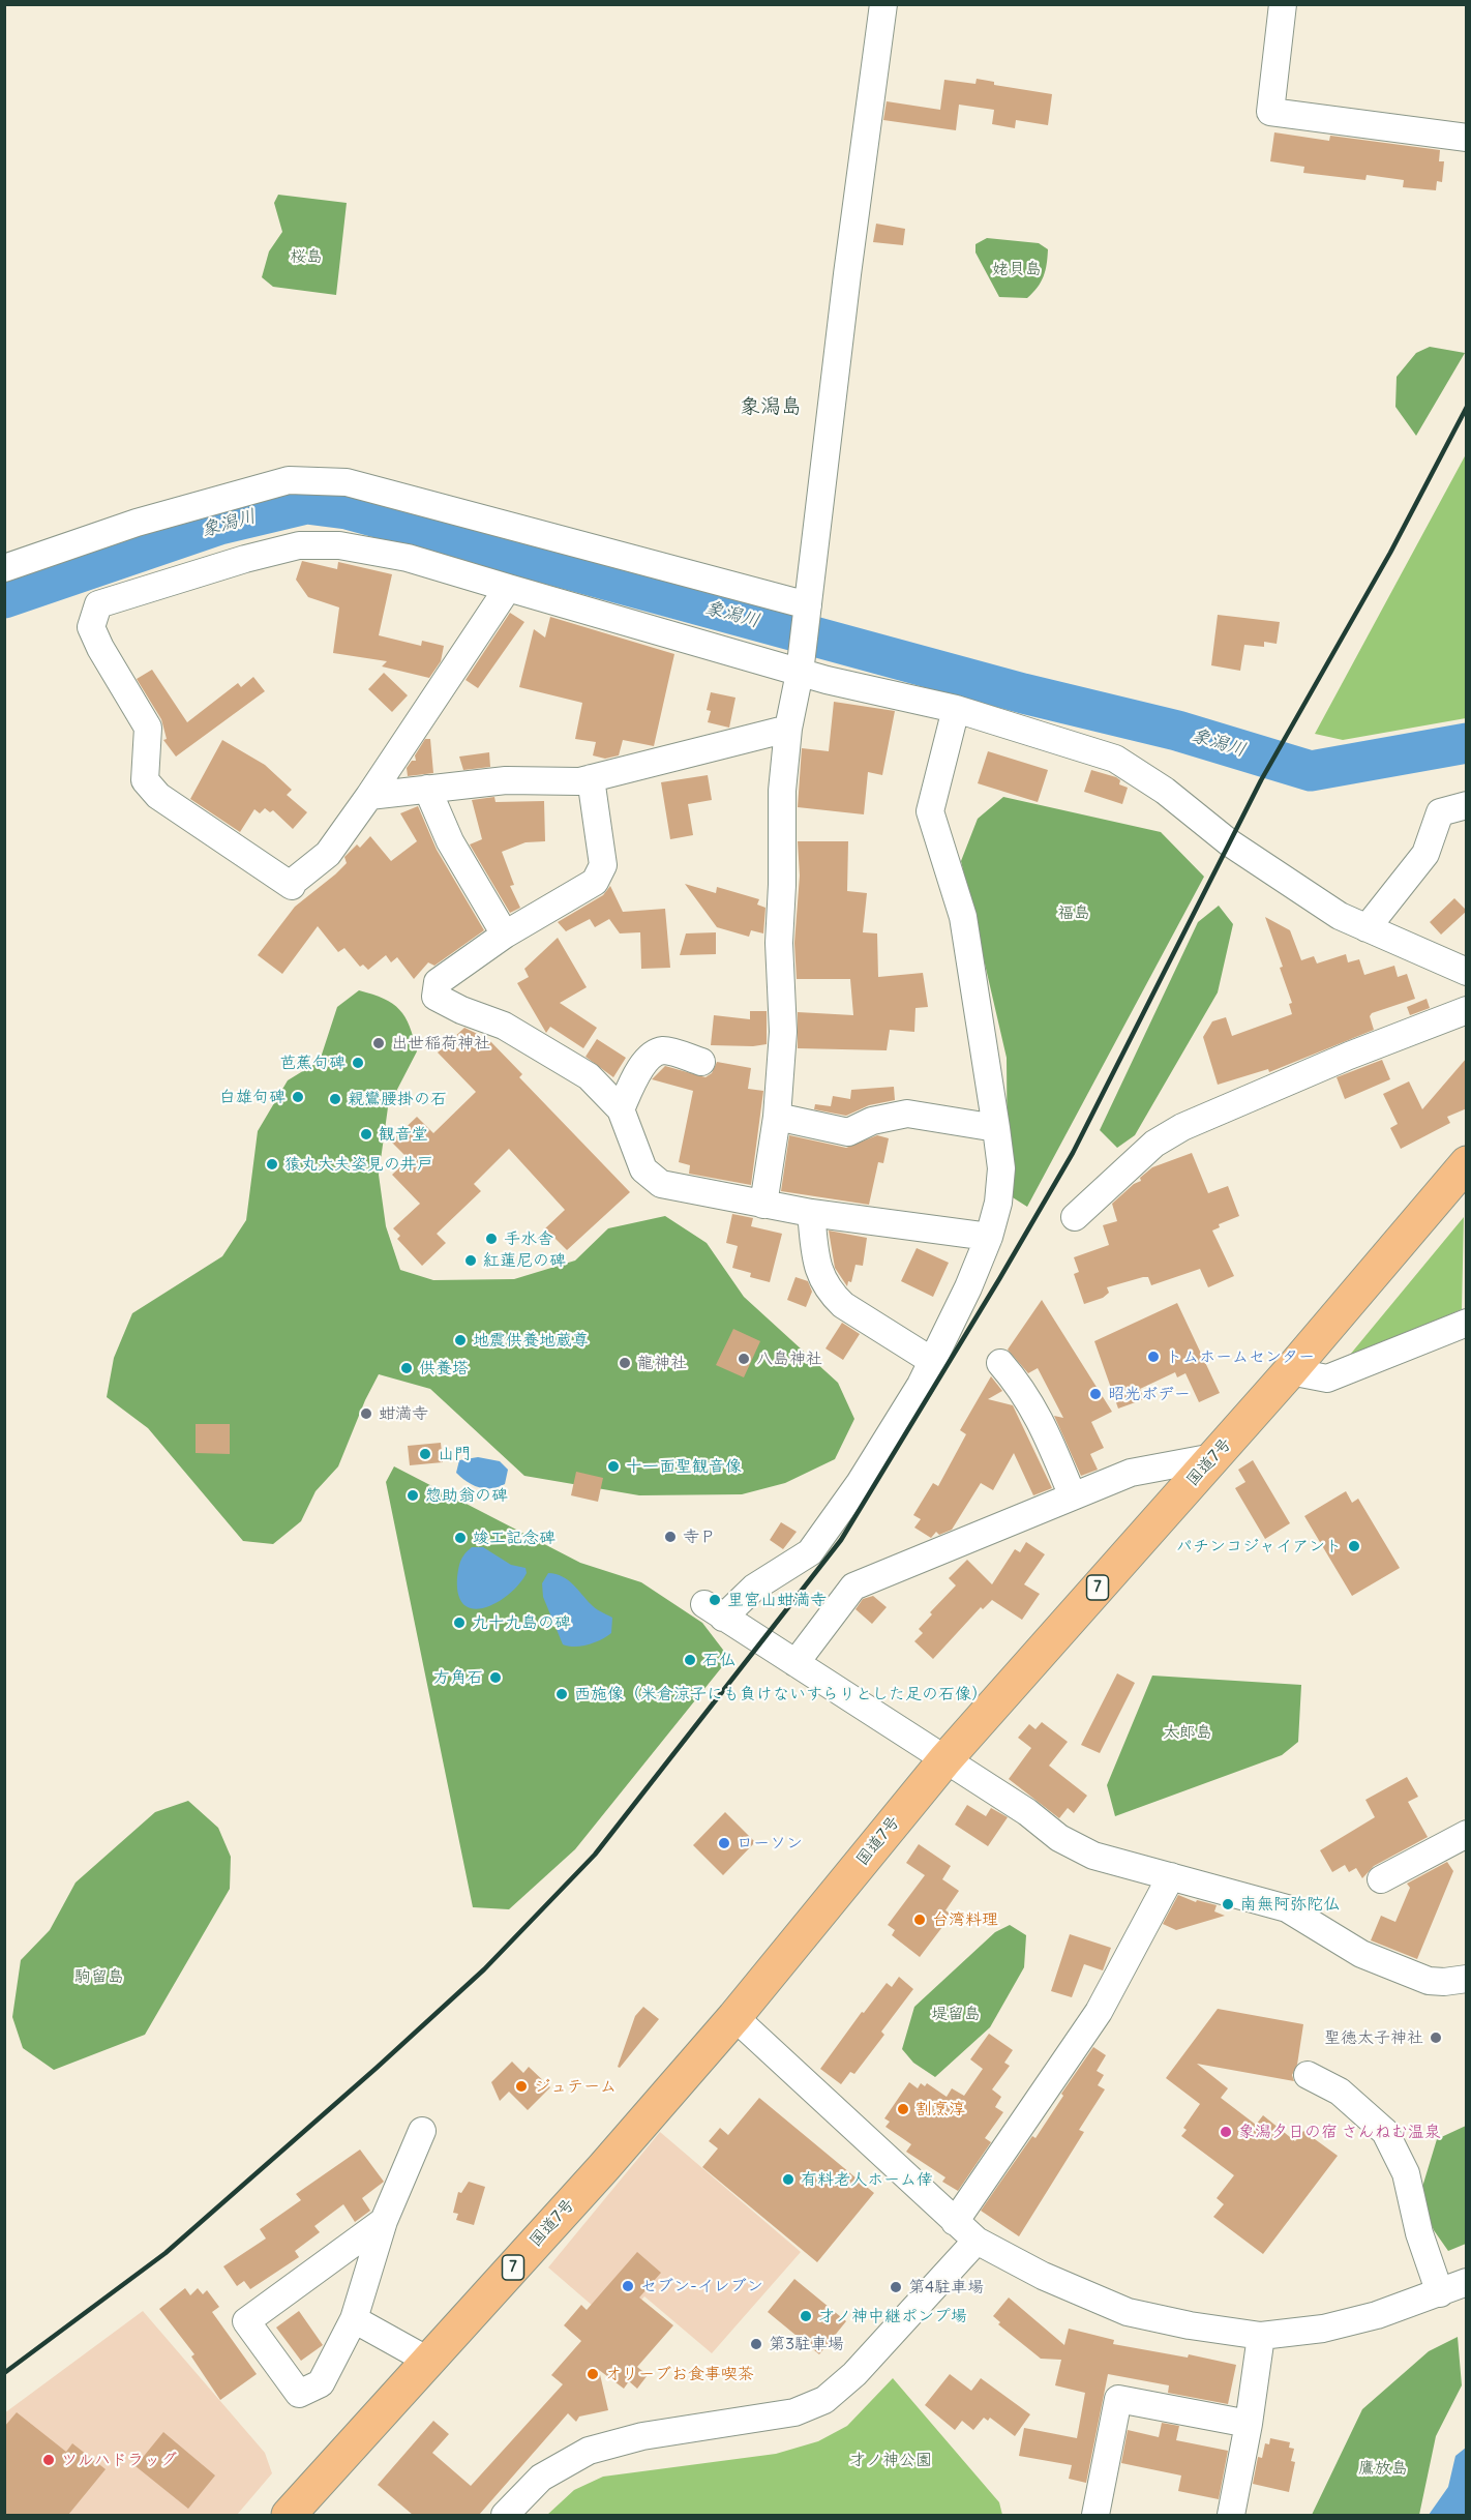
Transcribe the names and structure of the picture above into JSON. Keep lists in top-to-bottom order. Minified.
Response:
{"streets":{"highway":["国道7号","7"]},"districts":["象潟島"],"water":["象潟川"],"parks":["桜島","姥貝島","福島","太郎島","駒留島","堤留島","才ノ神公園","鷹放島"],"places":["出世稲荷神社","芭蕉句碑","白雄句碑","親鸞腰掛の石","観音堂","猿丸大夫姿見の井戸","手水舎","紅蓮尼の碑","地震供養地蔵尊","トムホームセンター","八島神社","龍神社","供養塔","昭光ボデー","蚶満寺","山門","十一面聖観音像","惣助翁の碑","寺Ｐ","竣工記念碑","パチンコジャイアント","里宮山蚶満寺","九十九島の碑","石仏","方角石","西施像（米倉涼子にも負けないすらりとした足の石像）","ローソン","南無阿弥陀仏","台湾料理","聖徳太子神社","ジュテーム","割烹淳","象潟夕日の宿 さんねむ温泉","有料老人ホーム倖","セブン-イレブン","第4駐車場","才ノ神中継ポンプ場","第3駐車場","オリーブお食事喫茶","ツルハドラッグ"]}
